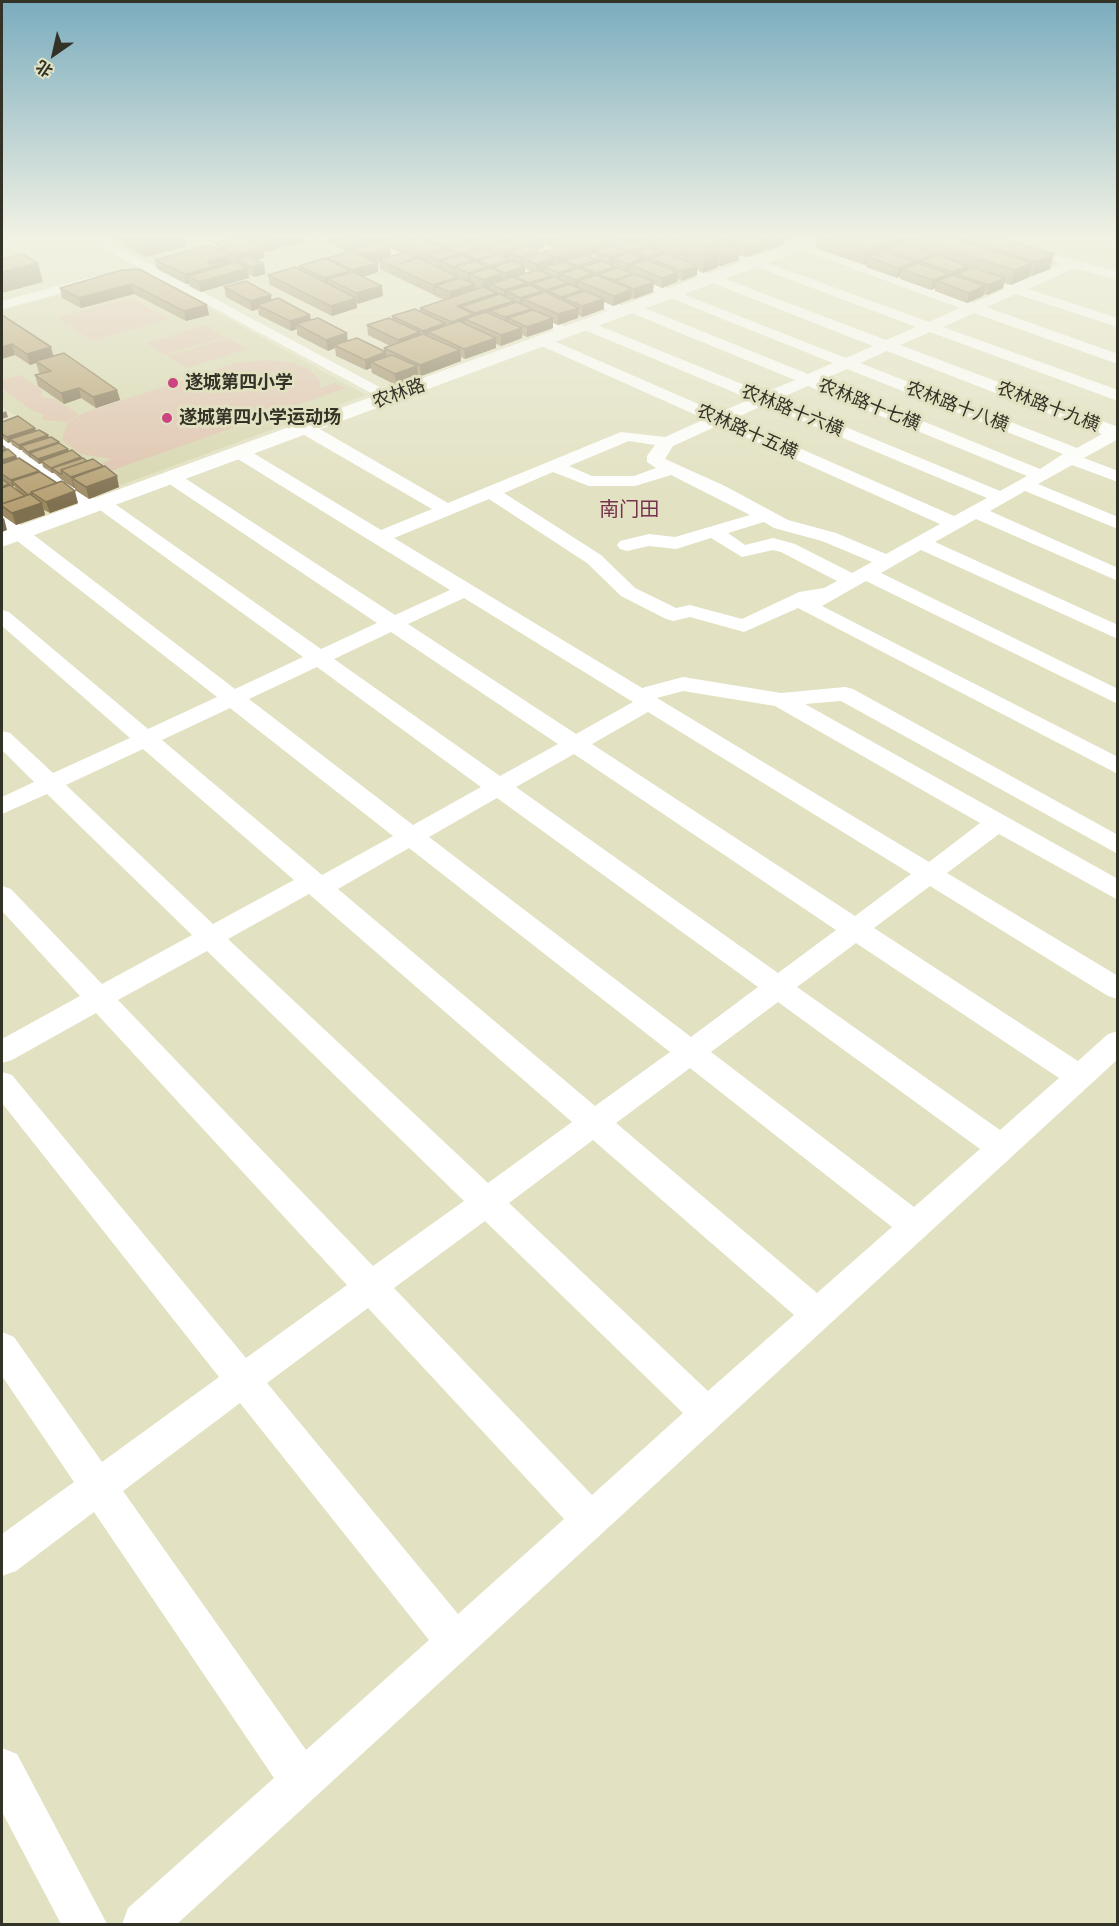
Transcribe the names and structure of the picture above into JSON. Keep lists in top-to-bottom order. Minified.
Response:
{"streets":{"street":["农林路","农林路十七横","农林路十八横","农林路十九横","农林路十六横","农林路十五横"]},"crossings":[["农林路","农林路十六横"],["农林路","农林路十五横"]],"districts":["南门田"],"places":["遂城第四小学","遂城第四小学运动场"],"north":"bottom left"}
